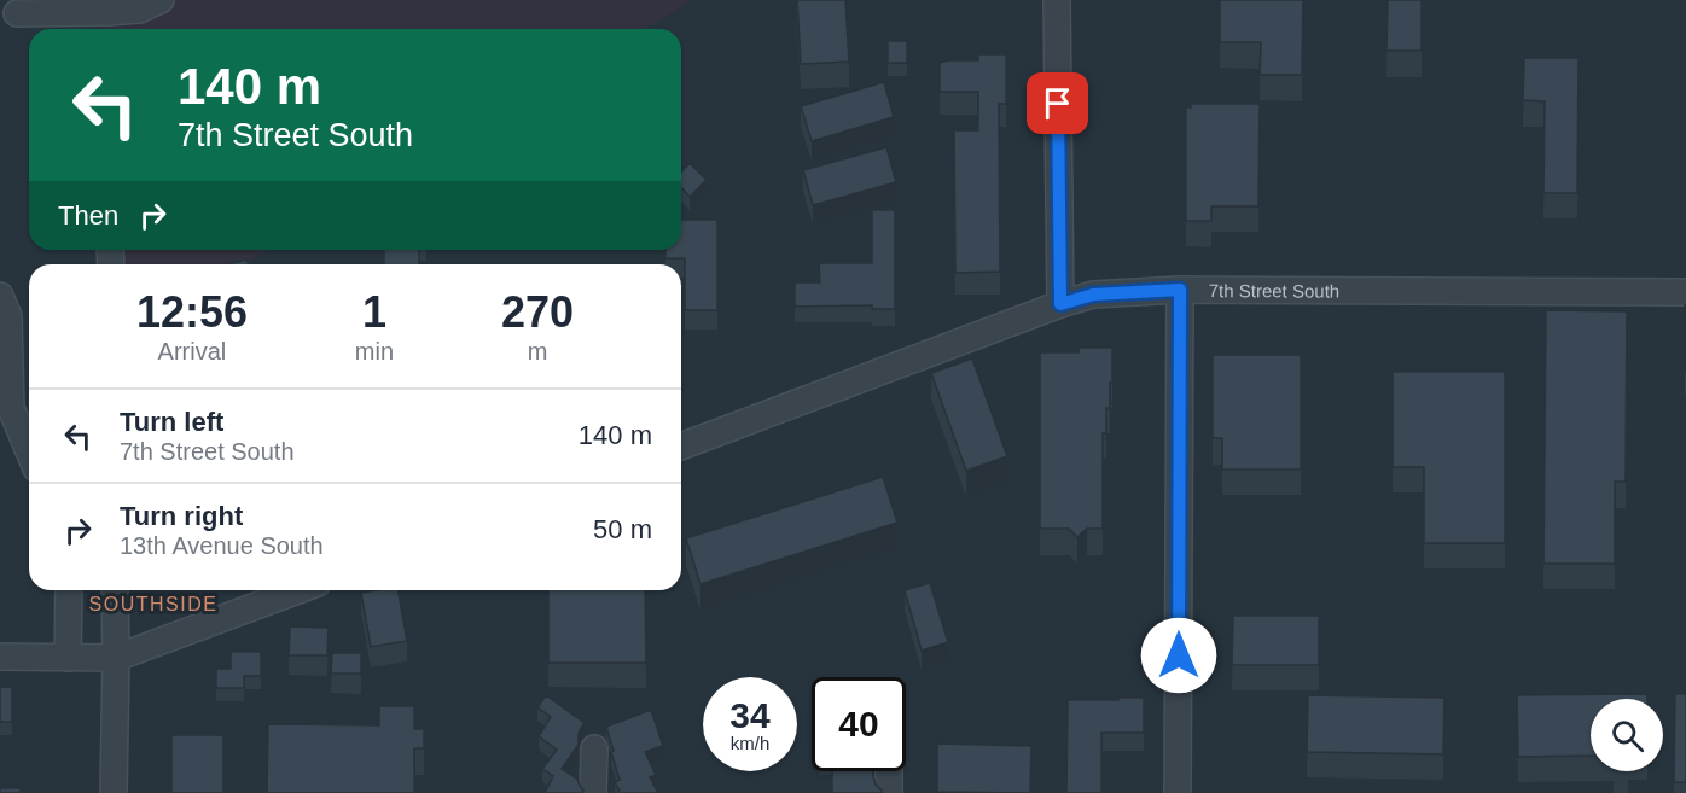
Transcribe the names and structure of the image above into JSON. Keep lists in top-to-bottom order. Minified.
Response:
{"streets":{"street":["7th Street South"]},"districts":["SOUTHSIDE"],"page":{"turn":["140 m","7th Street South"],"then":"Then","eta":["12:56","Arrival","1","min","270","m"],"list":[{"name":"Turn left","note":"7th Street South","value":"140 m"},{"name":"Turn right","note":"13th Avenue South","value":"50 m"}],"speed":"34 km/h","limit":"40"}}
